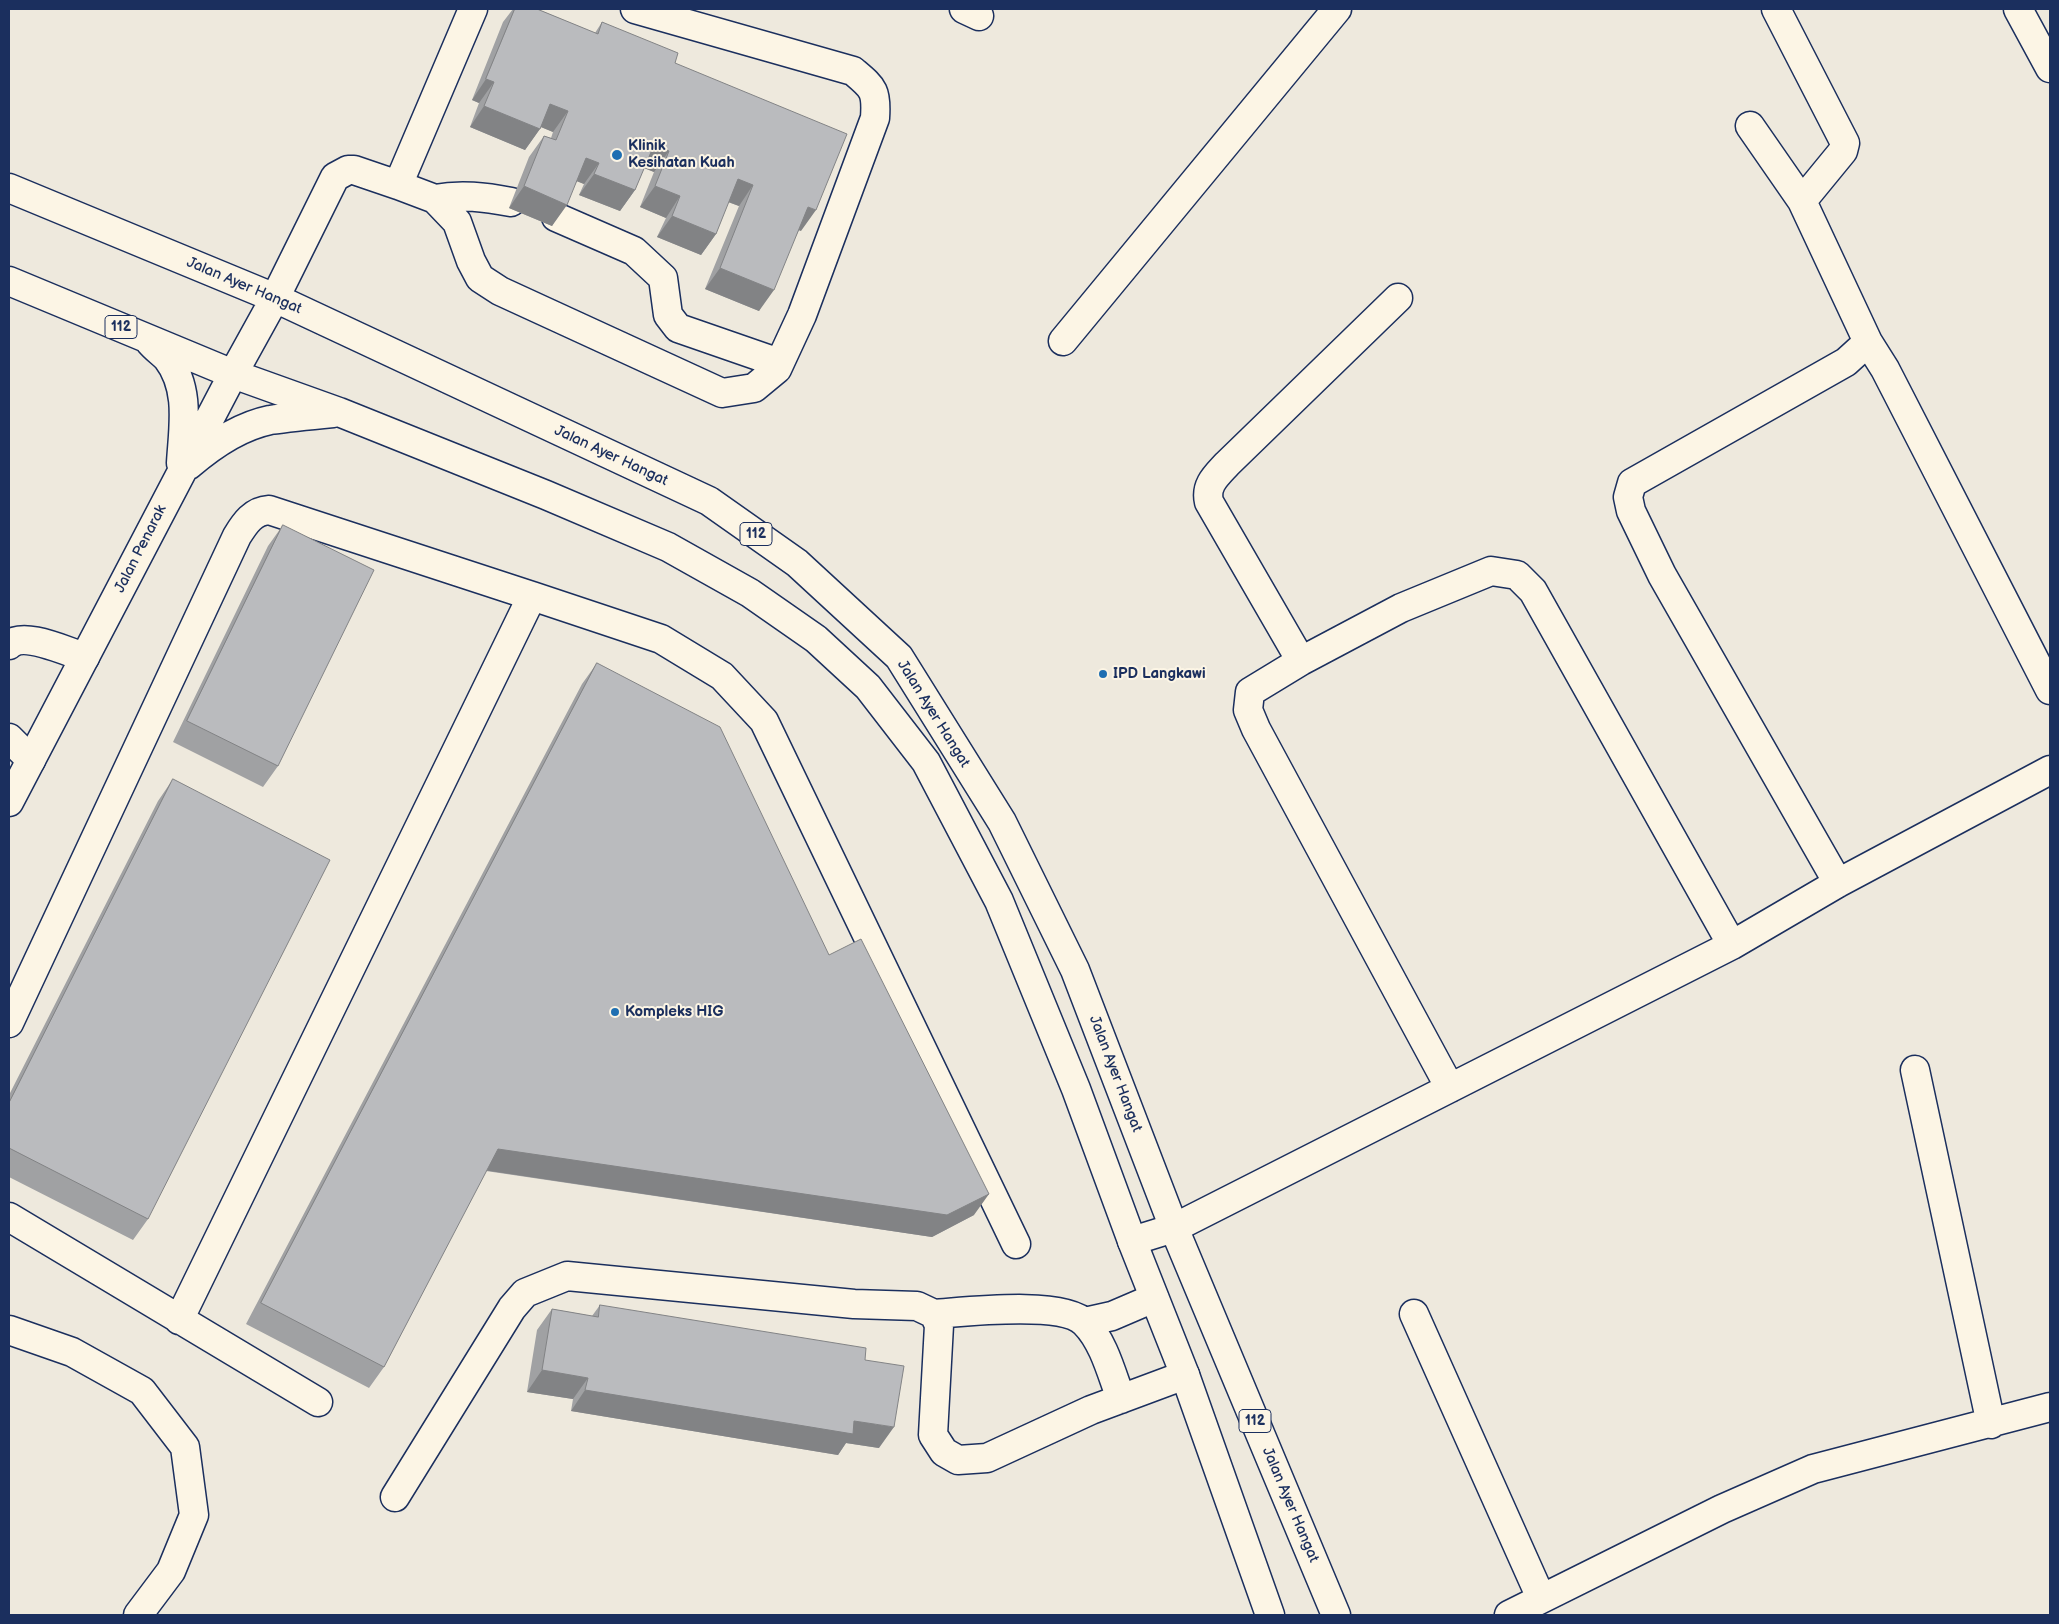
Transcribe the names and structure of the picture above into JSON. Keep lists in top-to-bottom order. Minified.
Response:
{"streets":{"main road":["Jalan Ayer Hangat","112","Jalan Penarak"]},"crossings":[["Jalan Ayer Hangat","Jalan Penarak"],["112","Jalan Penarak"]],"places":["Klinik Kesihatan Kuah","IPD Langkawi","Kompleks HIG"]}
